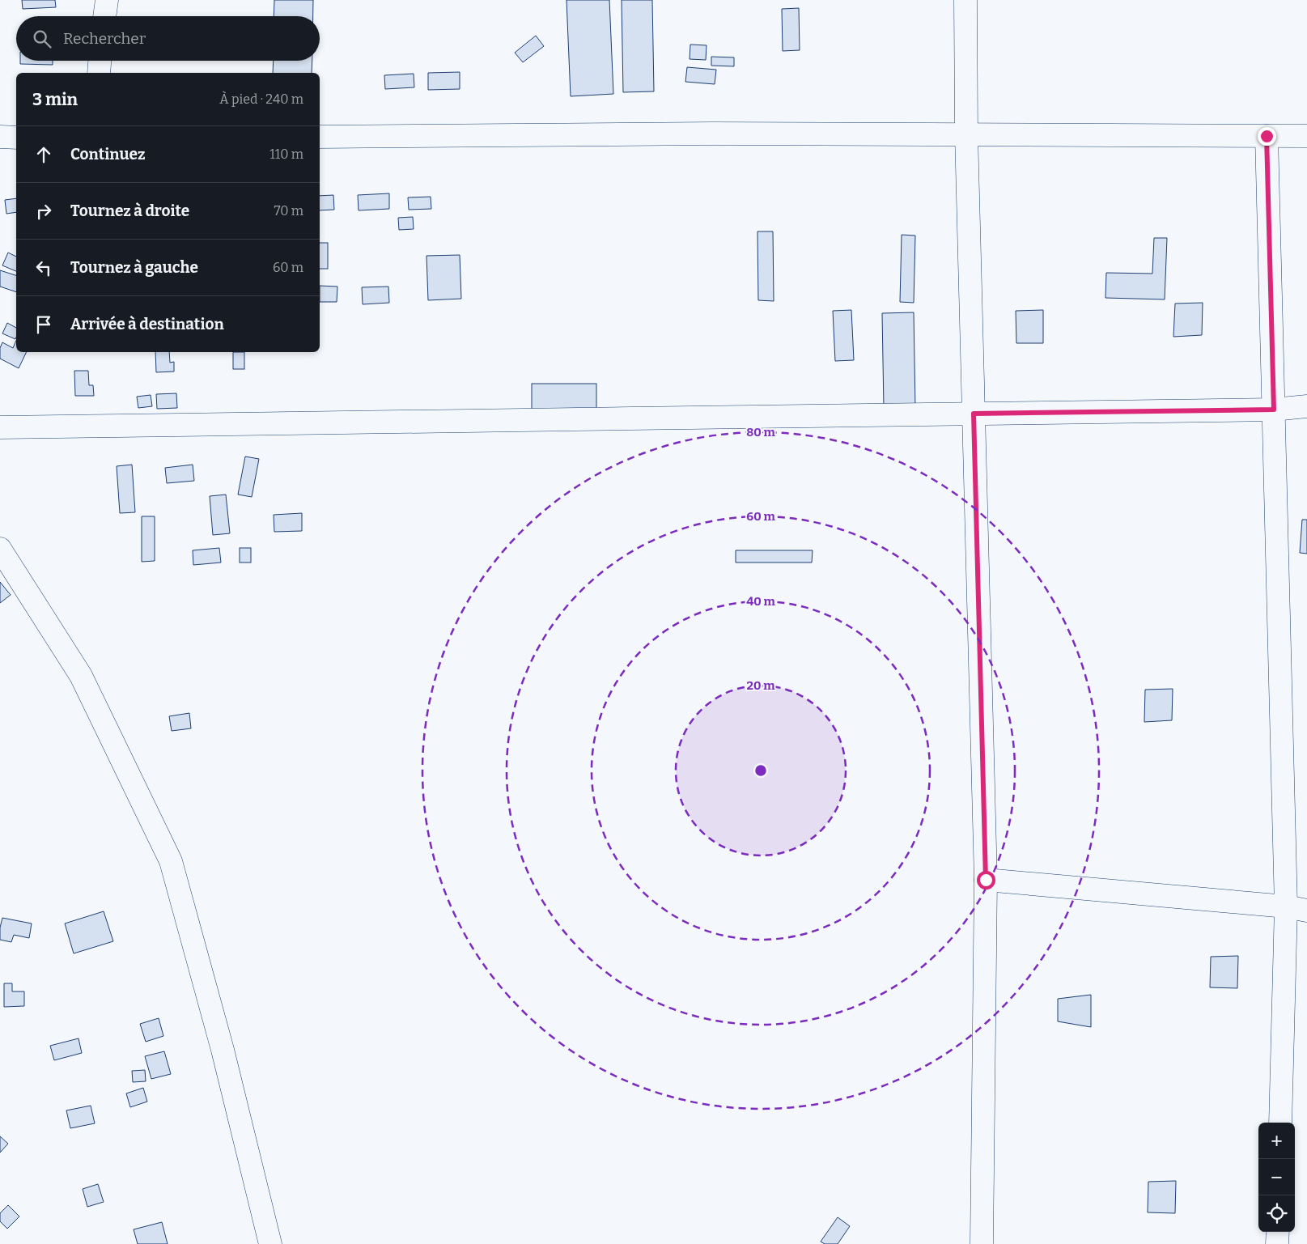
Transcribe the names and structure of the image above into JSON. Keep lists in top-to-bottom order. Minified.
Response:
{"page":{"search":"Rechercher","heading":["3 min","À pied · 240 m"],"list":[["Continuez","110 m"],["Tournez à droite","70 m"],["Tournez à gauche","60 m"],"Arrivée à destination"],"map_buttons":["+","−"]},"rings":["80 m","60 m","40 m","20 m"]}
